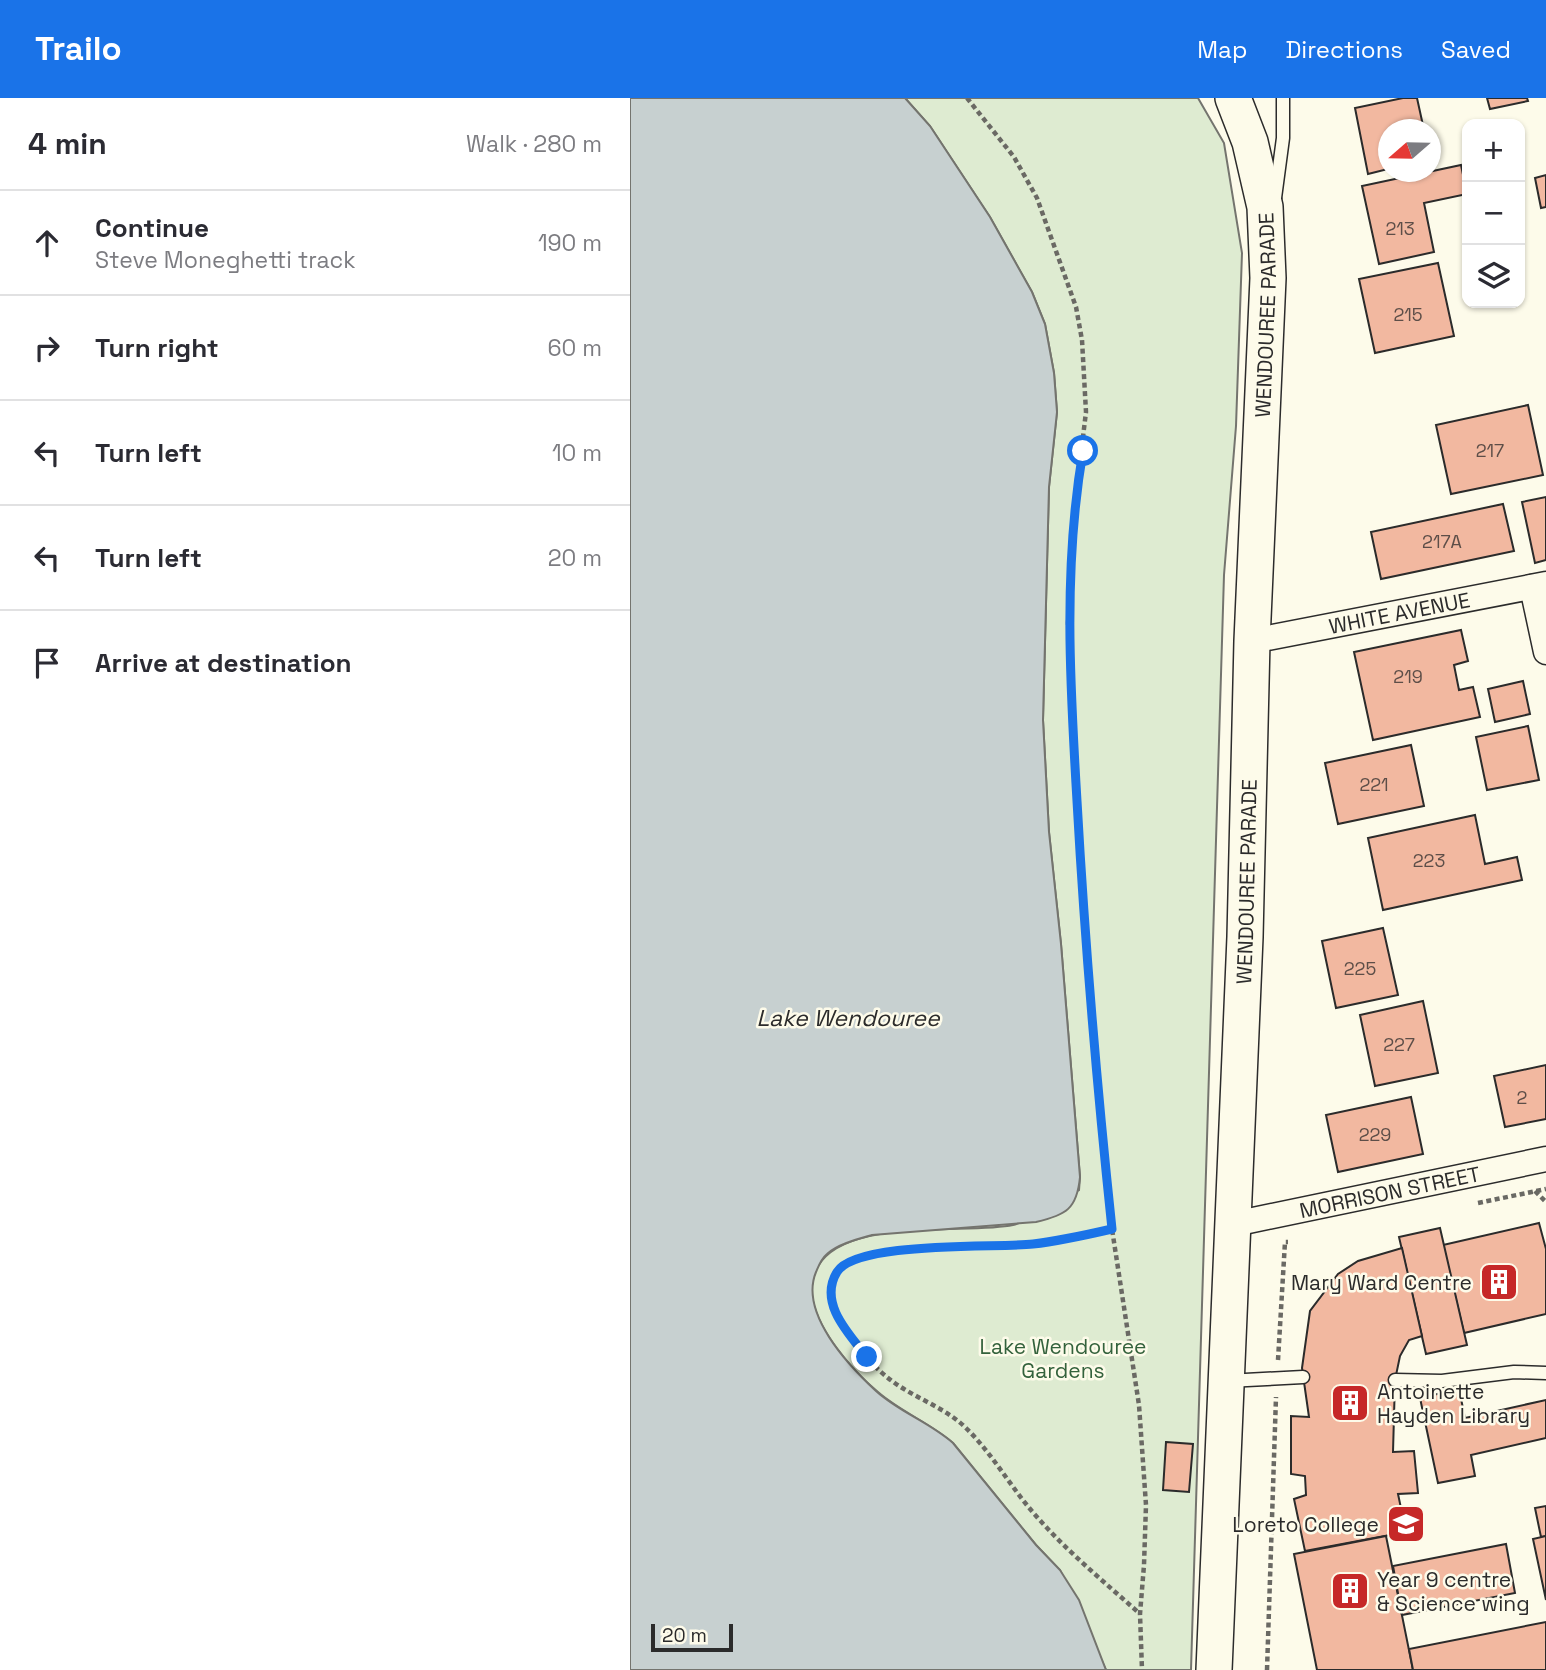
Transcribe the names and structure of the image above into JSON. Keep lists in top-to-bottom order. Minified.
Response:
{"streets":{"street":["WENDOUREE PARADE","WHITE AVENUE","MORRISON STREET"]},"crossings":[["WENDOUREE PARADE","WHITE AVENUE"],["WENDOUREE PARADE","MORRISON STREET"]],"water":["Lake Wendouree"],"parks":["Lake Wendouree Gardens"],"places":{"building":["Mary Ward Centre","Antoinette Hayden Library","Year 9 centre & Science wing"],"school or university":["Loreto College"]},"house_numbers":["213","215","217","217A","219","221","223","225","227","2","229"],"scale_bar":"20 m","north":"left","page":{"header":"Trailo","nav":["Map","Directions","Saved"],"heading":["4 min","Walk · 280 m"],"map_buttons":["+","−"],"list":[["Continue","Steve Moneghetti track","190 m"],["Turn right","60 m"],["Turn left","10 m"],["Turn left","20 m"],"Arrive at destination"],"scale":"20 m"}}
